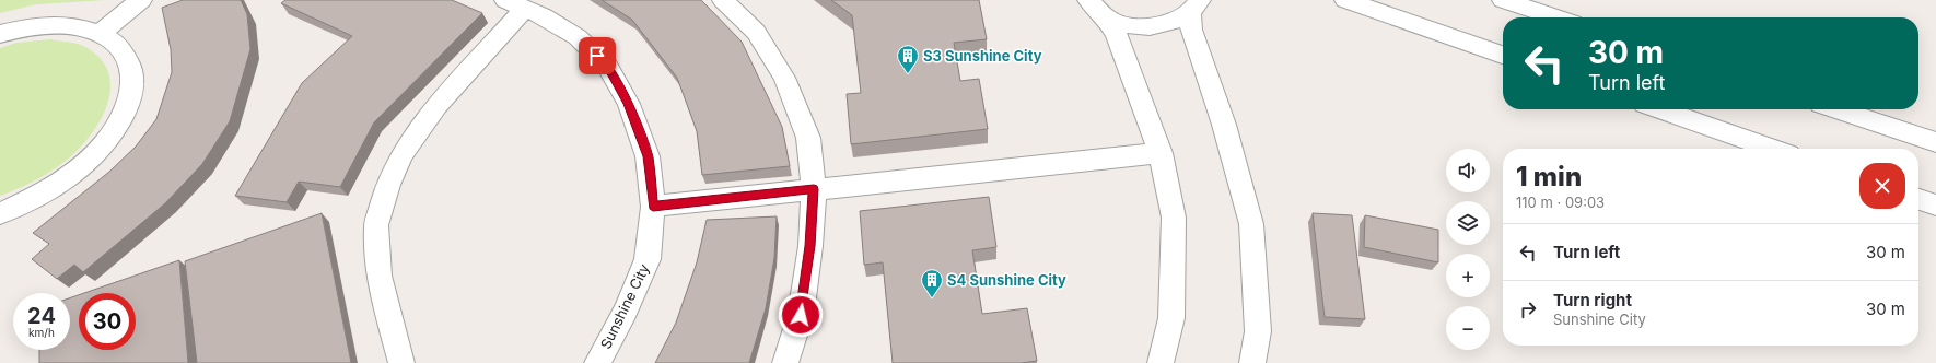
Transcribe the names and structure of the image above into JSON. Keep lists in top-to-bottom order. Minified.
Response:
{"streets":{"street":["Sunshine City"]},"places":{"building":["S3 Sunshine City","S4 Sunshine City"]},"page":{"turn":["30 m","Turn left"],"map_buttons":["+","−"],"heading":["1 min","110 m · 09:03"],"list":[{"name":"Turn left","value":"30 m"},{"name":"Turn right","note":"Sunshine City","value":"30 m"}],"speed":"24 km/h","limit":"30"}}
